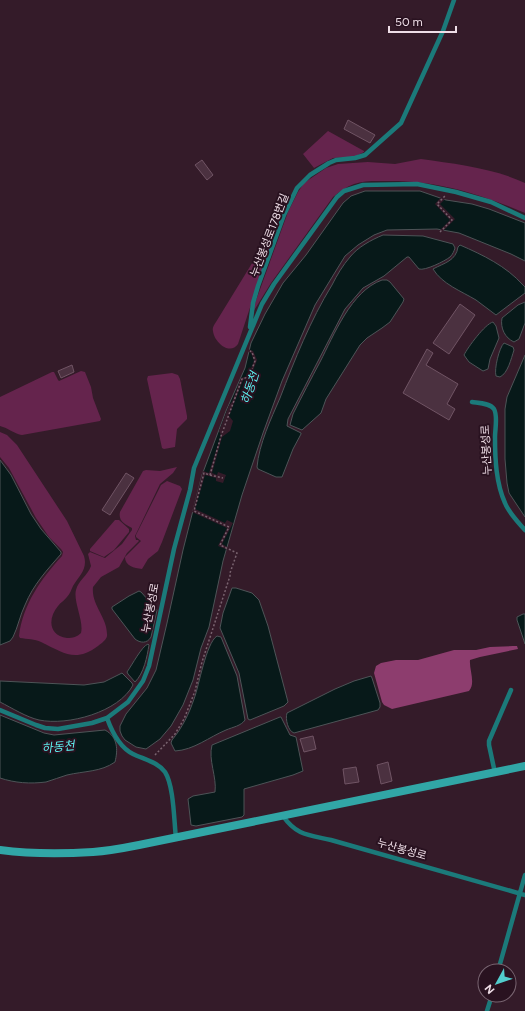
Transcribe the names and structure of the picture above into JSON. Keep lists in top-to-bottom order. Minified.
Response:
{"streets":{"lane":["누산봉성로178번길","누산봉성로"]},"crossings":[["누산봉성로178번길","누산봉성로"]],"water":["하동천"],"scale_bar":"50 m","north":"bottom left"}
